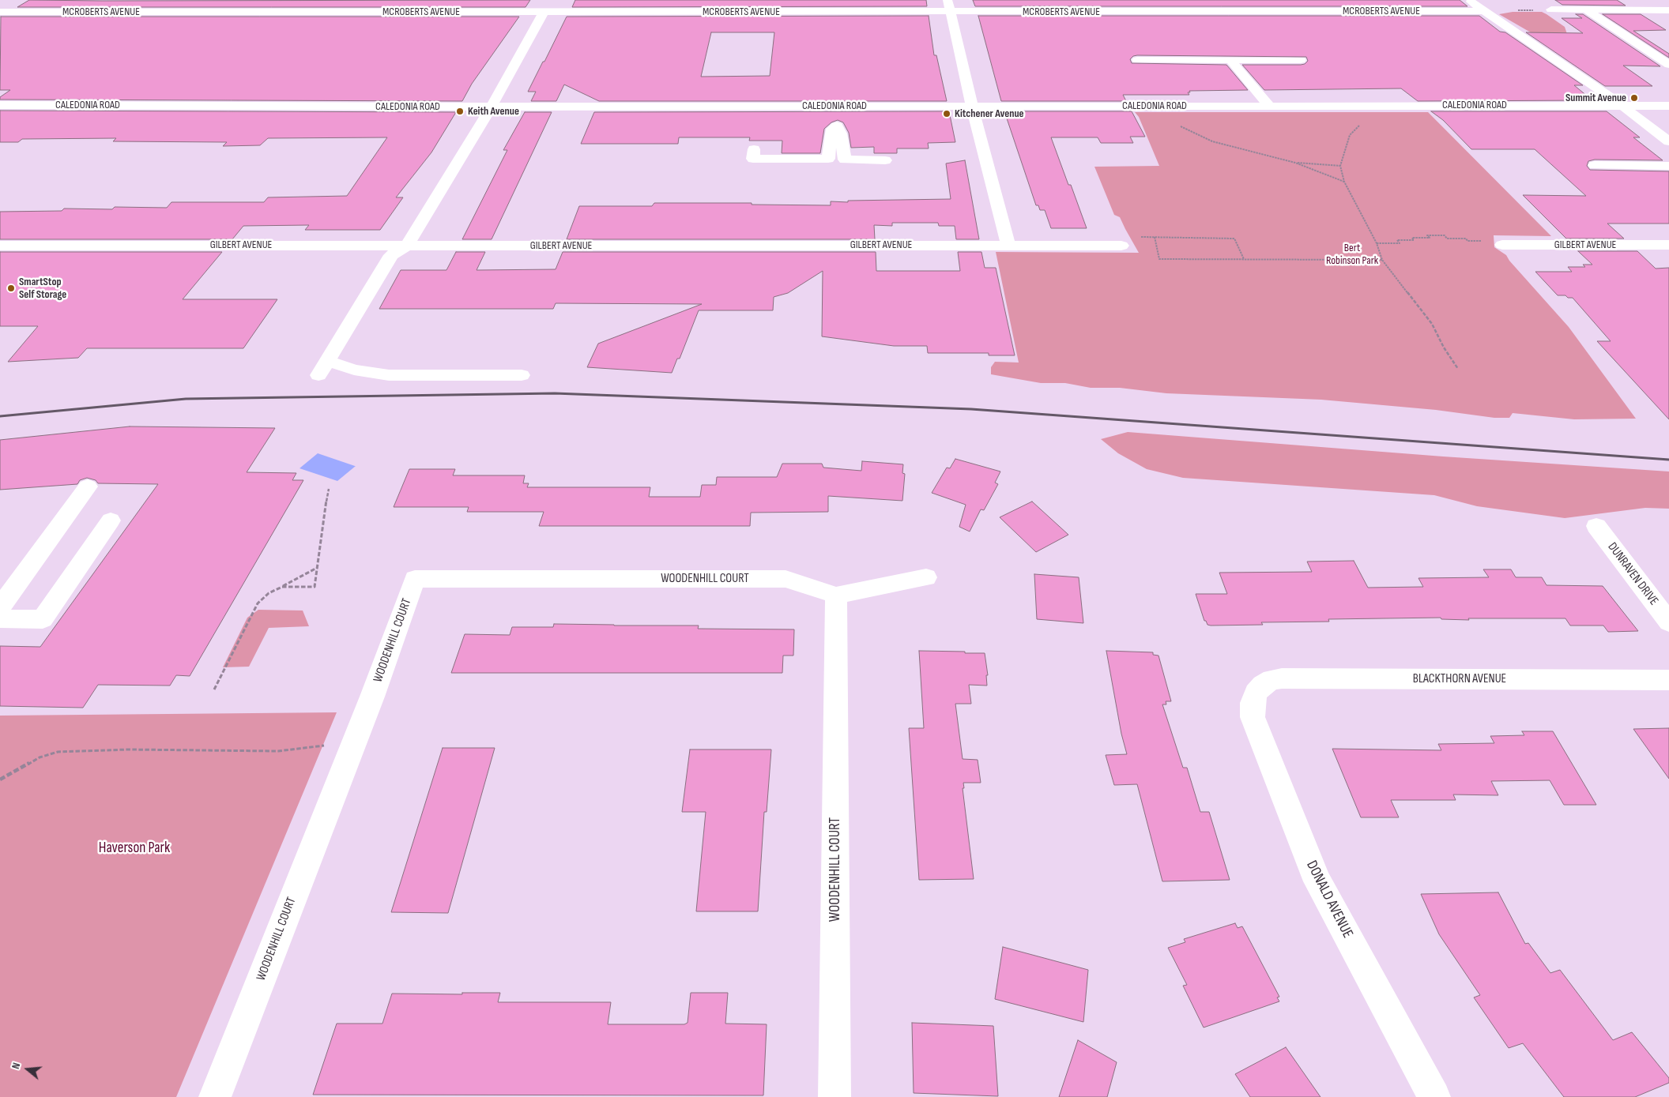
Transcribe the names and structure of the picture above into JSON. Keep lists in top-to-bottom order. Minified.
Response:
{"streets":{"street":["MCROBERTS AVENUE","CALEDONIA ROAD","GILBERT AVENUE","DUNRAVEN DRIVE","WOODENHILL COURT","BLACKTHORN AVENUE","DONALD AVENUE"]},"crossings":[["BLACKTHORN AVENUE","DONALD AVENUE"]],"parks":["Bert Robinson Park","Haverson Park"],"places":["Summit Avenue","Keith Avenue","Kitchener Avenue","SmartStop Self Storage"],"north":"left"}
